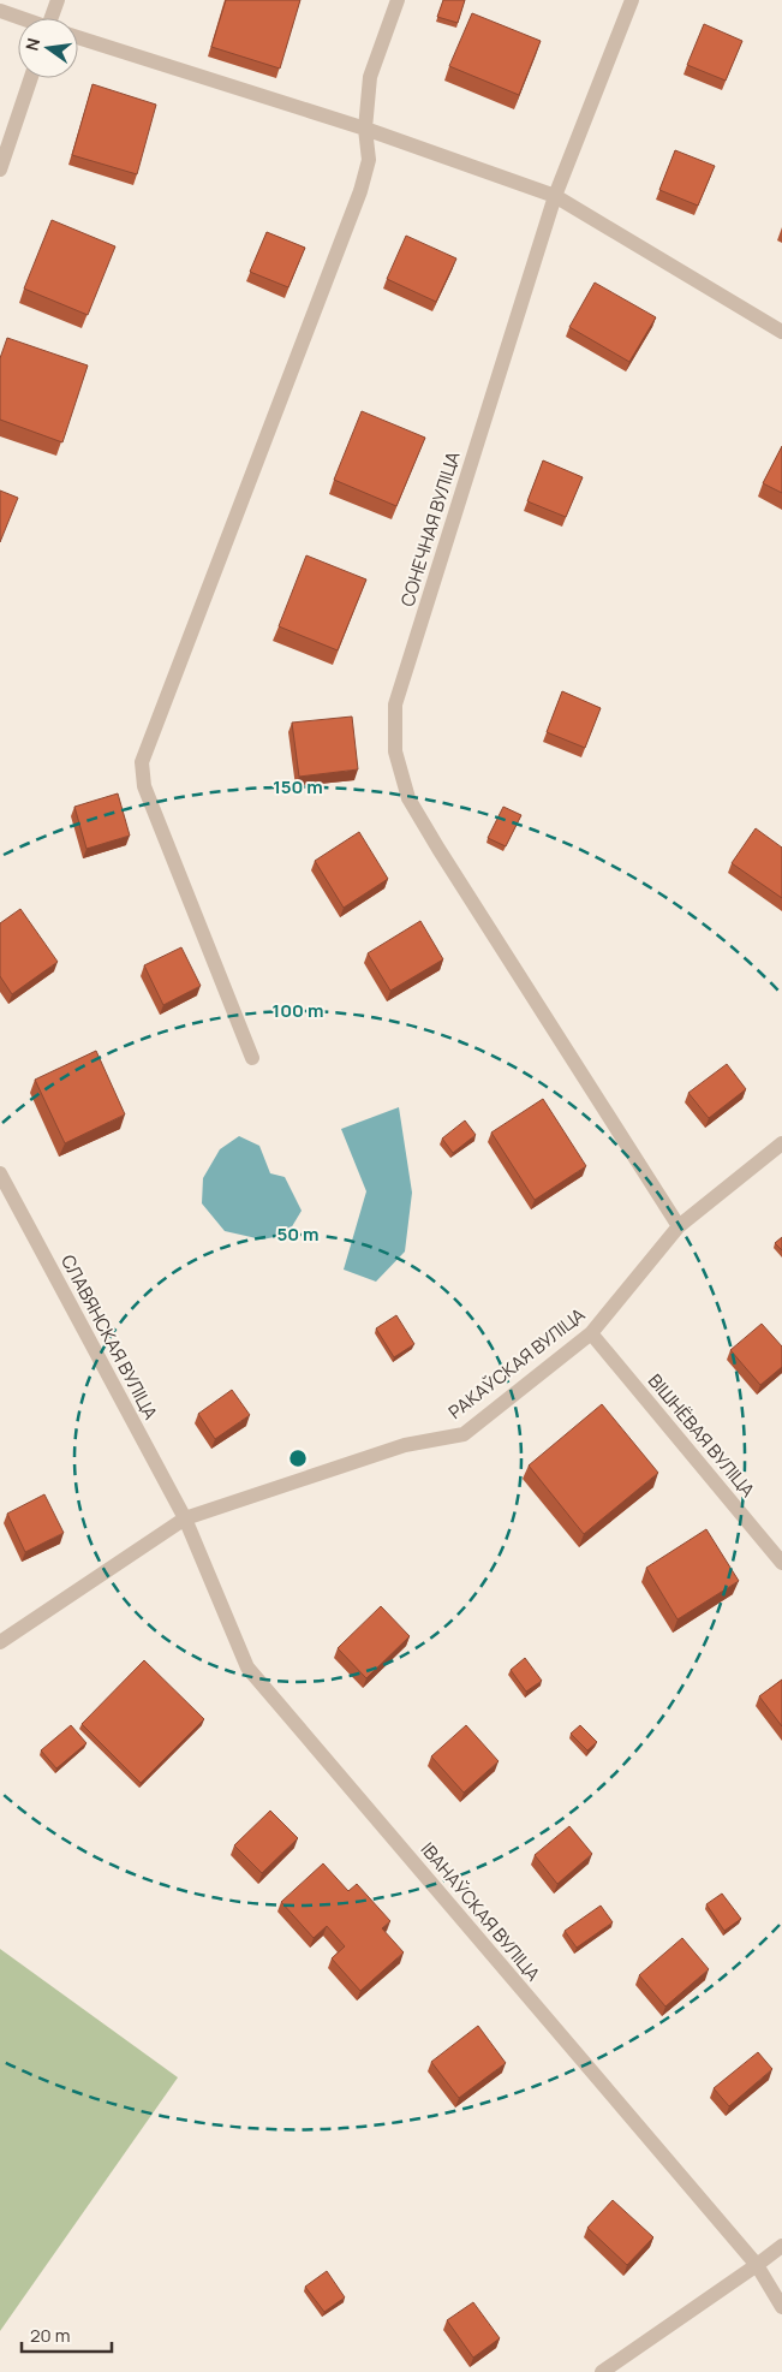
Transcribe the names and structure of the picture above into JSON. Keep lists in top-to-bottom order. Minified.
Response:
{"streets":{"street":["СОНЕЧНАЯ ВУЛІЦА","СЛАВЯНСКАЯ ВУЛІЦА","РАКАЎСКАЯ ВУЛІЦА","ВІШНЁВАЯ ВУЛІЦА","ІВАНАЎСКАЯ ВУЛІЦА"]},"crossings":[["СОНЕЧНАЯ ВУЛІЦА","РАКАЎСКАЯ ВУЛІЦА"],["СЛАВЯНСКАЯ ВУЛІЦА","РАКАЎСКАЯ ВУЛІЦА"],["СЛАВЯНСКАЯ ВУЛІЦА","ІВАНАЎСКАЯ ВУЛІЦА"],["РАКАЎСКАЯ ВУЛІЦА","ВІШНЁВАЯ ВУЛІЦА"],["РАКАЎСКАЯ ВУЛІЦА","ІВАНАЎСКАЯ ВУЛІЦА"]],"scale_bar":"20 m","north":"left","rings":["150 m","100 m","50 m"]}
